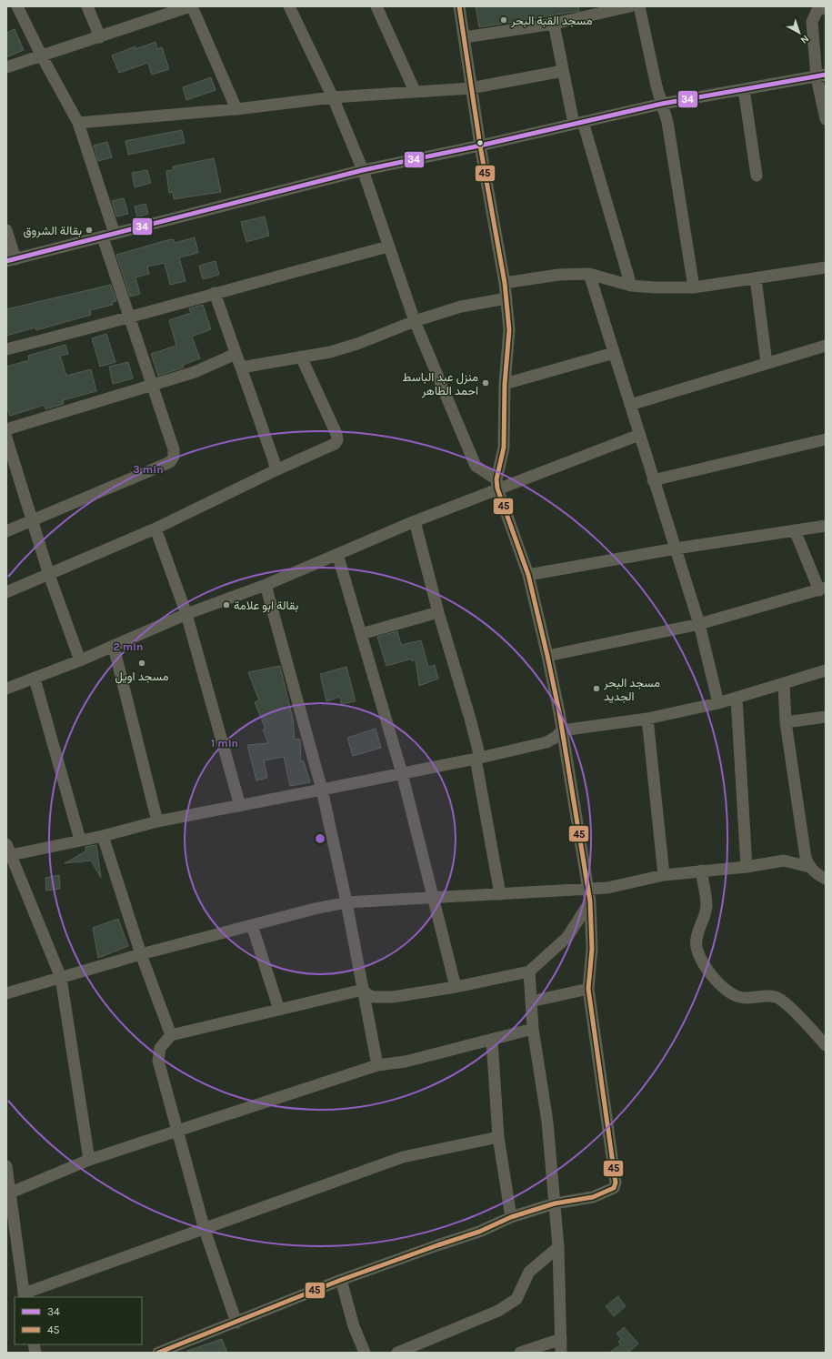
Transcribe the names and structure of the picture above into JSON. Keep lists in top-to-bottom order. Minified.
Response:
{"places":["مسجد القبة البحر","بقالة الشروق","منزل عبد الباسط احمد الطاهر","بقالة ابو علامة","مسجد اويل","مسجد البحر الجديد"],"lines":["transit line 45","transit line 34"],"legend":["34","45"],"north":"bottom right","rings":["3 min","2 min","1 min"]}
